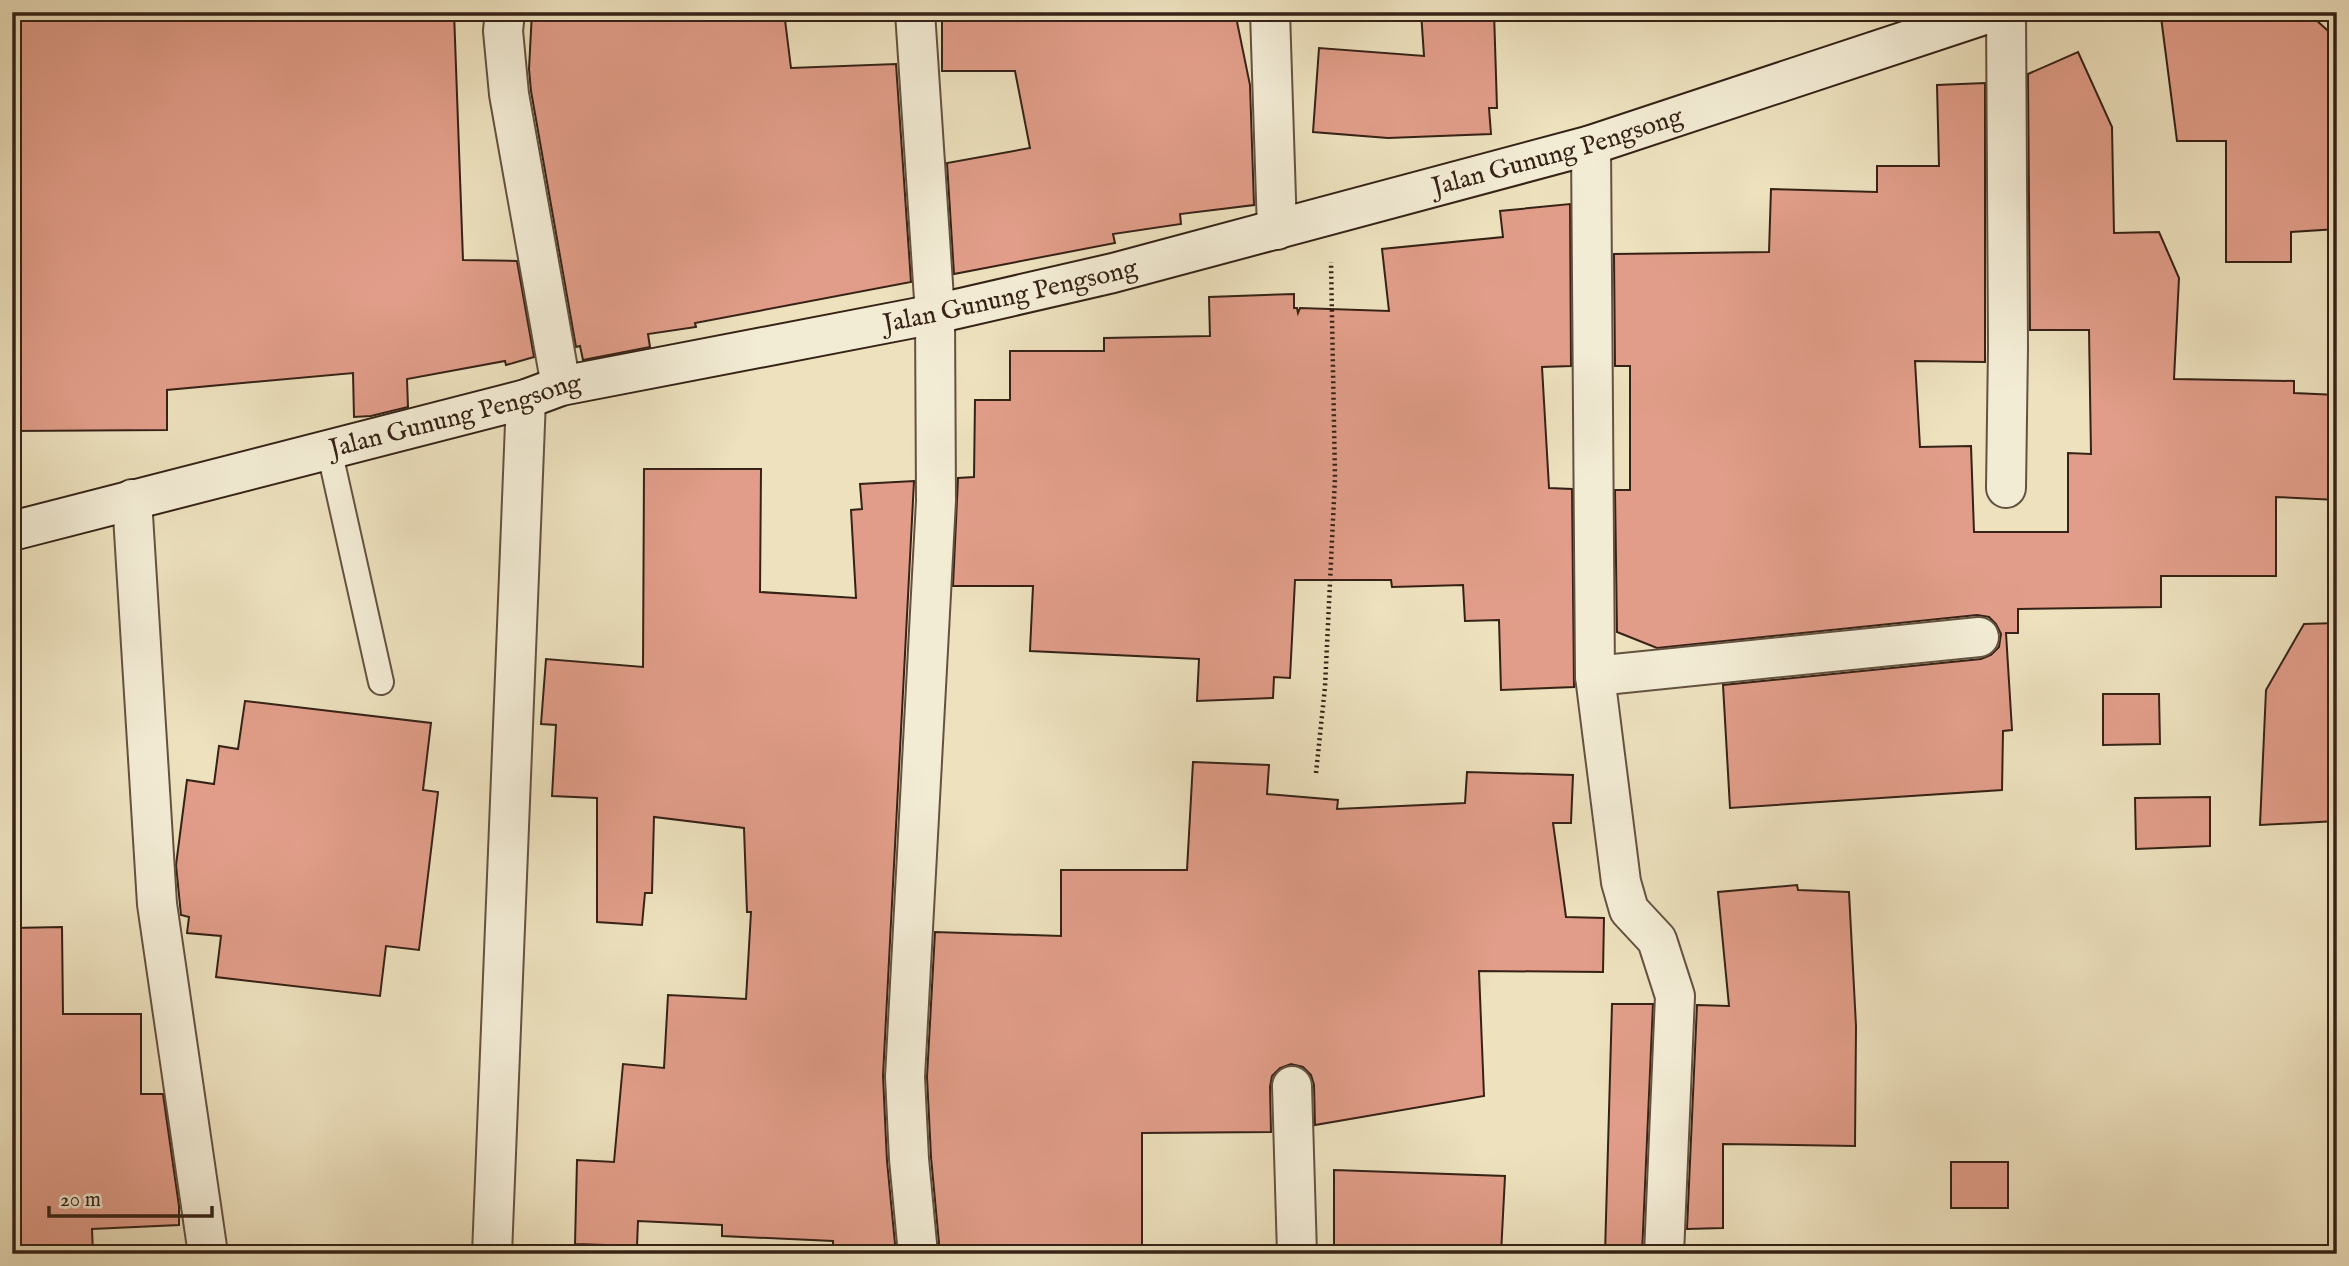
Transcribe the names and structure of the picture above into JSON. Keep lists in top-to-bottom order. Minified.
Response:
{"streets":{"street":["Jalan Gunung Pengsong"]},"scale_bar":"20 m"}
